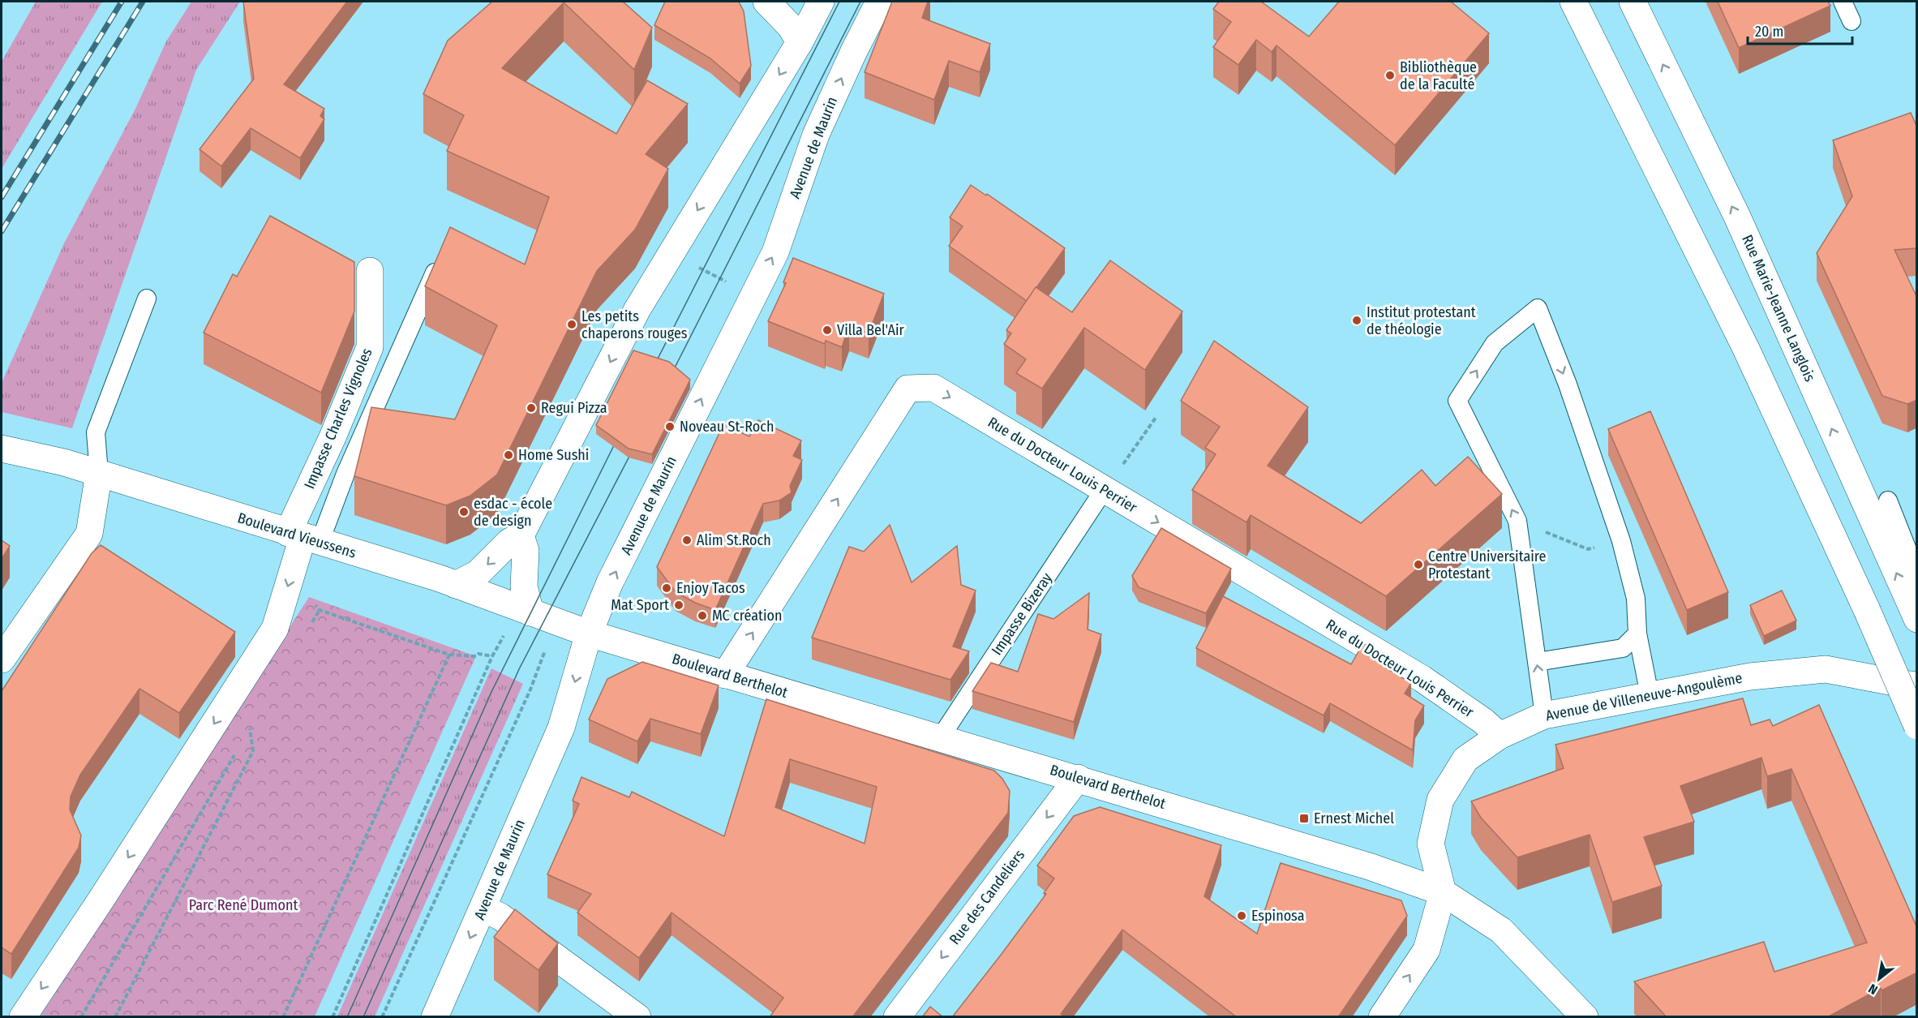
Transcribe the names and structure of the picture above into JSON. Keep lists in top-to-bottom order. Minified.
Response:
{"streets":{"street":["Avenue de Maurin","Rue Marie-Jeanne Langlois","Impasse Charles Vignoles","Rue du Docteur Louis Perrier","Boulevard Vieussens","Boulevard Berthelot","Avenue de Villeneuve-Angoulème","Rue des Candeliers"],"lane":["Impasse Bizeray"]},"crossings":[["Avenue de Maurin","Boulevard Vieussens"],["Avenue de Maurin","Boulevard Berthelot"],["Impasse Charles Vignoles","Boulevard Vieussens"],["Rue du Docteur Louis Perrier","Impasse Bizeray"],["Rue du Docteur Louis Perrier","Boulevard Berthelot"],["Rue du Docteur Louis Perrier","Avenue de Villeneuve-Angoulème"],["Boulevard Vieussens","Boulevard Berthelot"],["Impasse Bizeray","Boulevard Berthelot"],["Boulevard Berthelot","Avenue de Villeneuve-Angoulème"],["Boulevard Berthelot","Rue des Candeliers"]],"one_way":["Rue des Candeliers"],"parks":["Parc René Dumont"],"places":{"other":["Bibliothèque de la Faculté","Institut protestant de théologie","Les petits chaperons rouges","Villa Bel'Air","Regui Pizza","Noveau St-Roch","Home Sushi","esdac - école de design","Alim St.Roch","Centre Universitaire Protestant","Enjoy Tacos","Mat Sport","MC création","Espinosa"],"transit":["Ernest Michel"]},"scale_bar":"20 m","north":"bottom left"}
